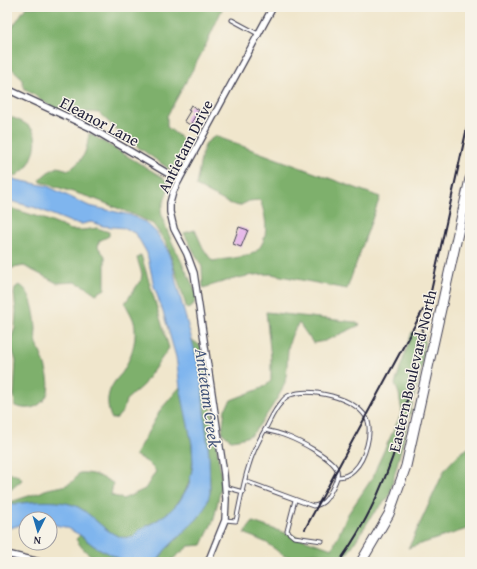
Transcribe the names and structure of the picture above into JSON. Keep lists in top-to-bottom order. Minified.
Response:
{"streets":{"main road":["Eastern Boulevard North"],"street":["Eleanor Lane","Antietam Drive"]},"crossings":[["Eleanor Lane","Antietam Drive"]],"water":["Antietam Creek"],"north":"bottom"}
